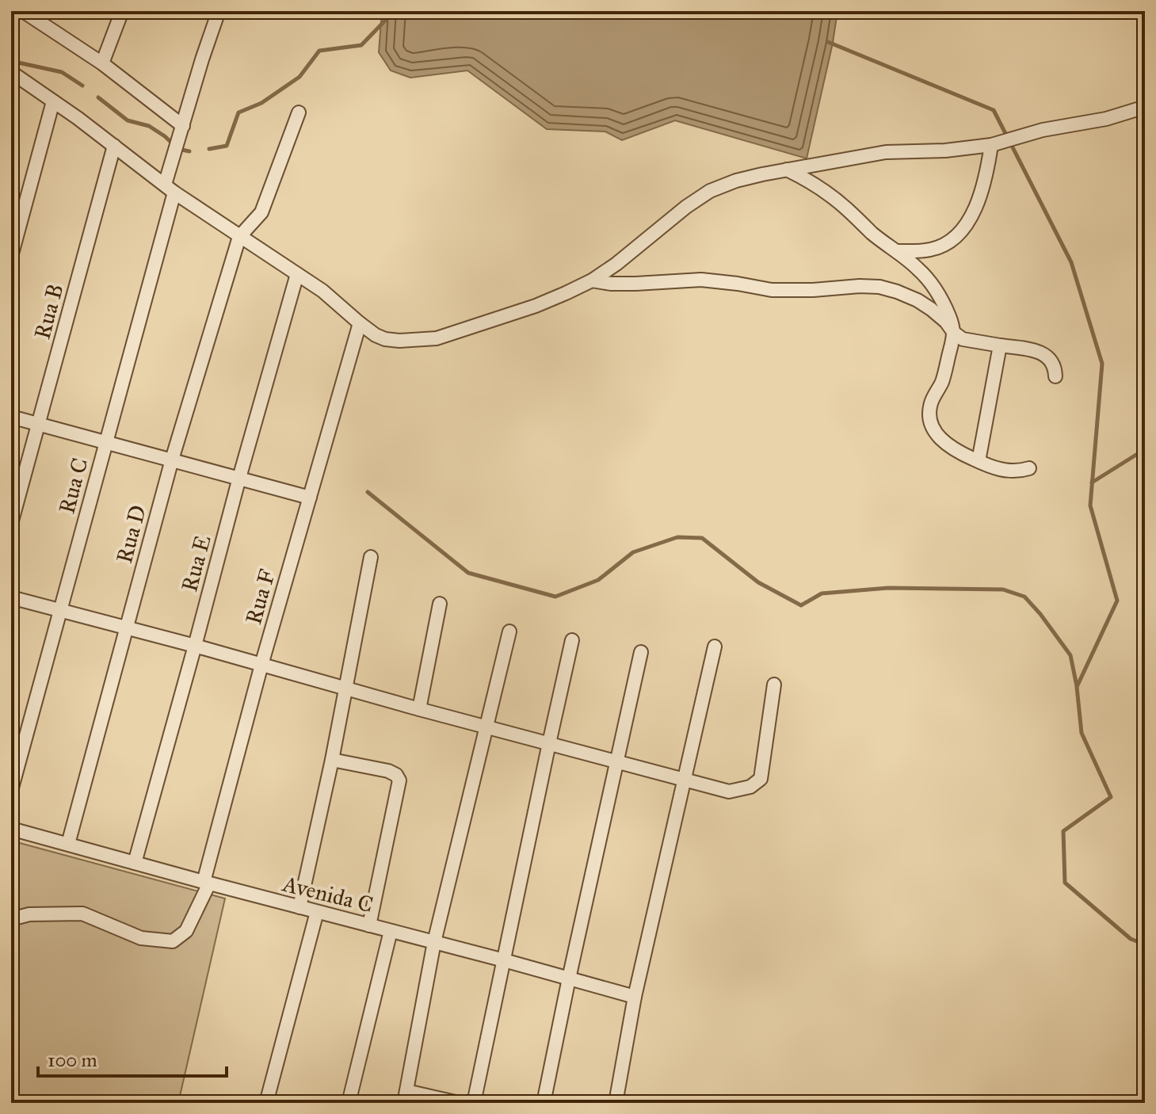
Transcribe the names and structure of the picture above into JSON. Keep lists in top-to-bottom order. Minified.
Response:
{"streets":{"street":["Rua B","Rua C","Rua D","Rua E","Rua F","Avenida C"]},"crossings":[["Rua D","Avenida C"],["Rua E","Avenida C"],["Rua F","Avenida C"]],"scale_bar":"100 m"}
